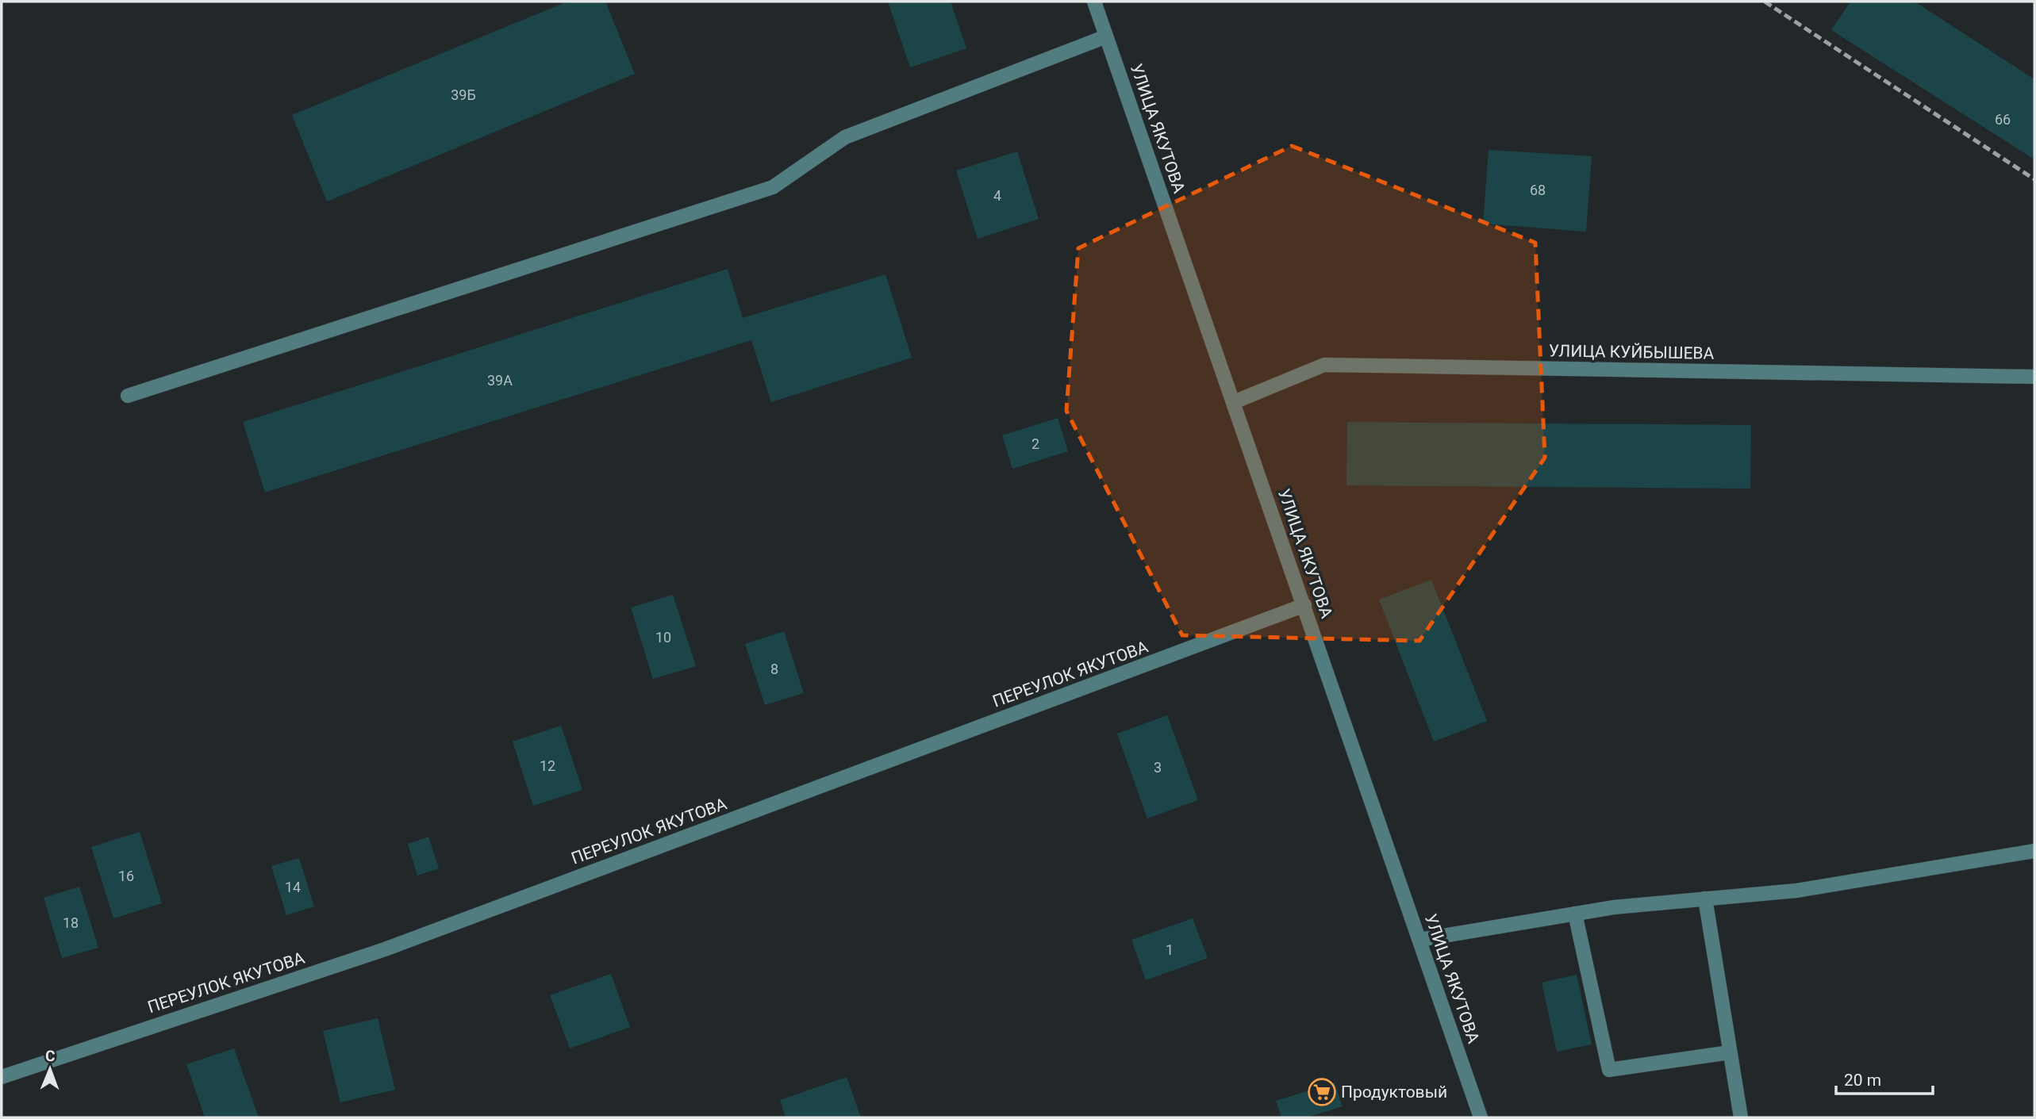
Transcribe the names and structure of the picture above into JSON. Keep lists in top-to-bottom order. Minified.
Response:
{"streets":{"street":["УЛИЦА ЯКУТОВА","УЛИЦА КУЙБЫШЕВА","ПЕРЕУЛОК ЯКУТОВА"]},"crossings":[["УЛИЦА ЯКУТОВА","УЛИЦА КУЙБЫШЕВА"],["УЛИЦА ЯКУТОВА","ПЕРЕУЛОК ЯКУТОВА"]],"places":{"supermarket":["Продуктовый"]},"house_numbers":["39Б","66","68","4","39А","2","10","8","12","3","16","14","18","1"],"scale_bar":"20 m","north":"top"}
